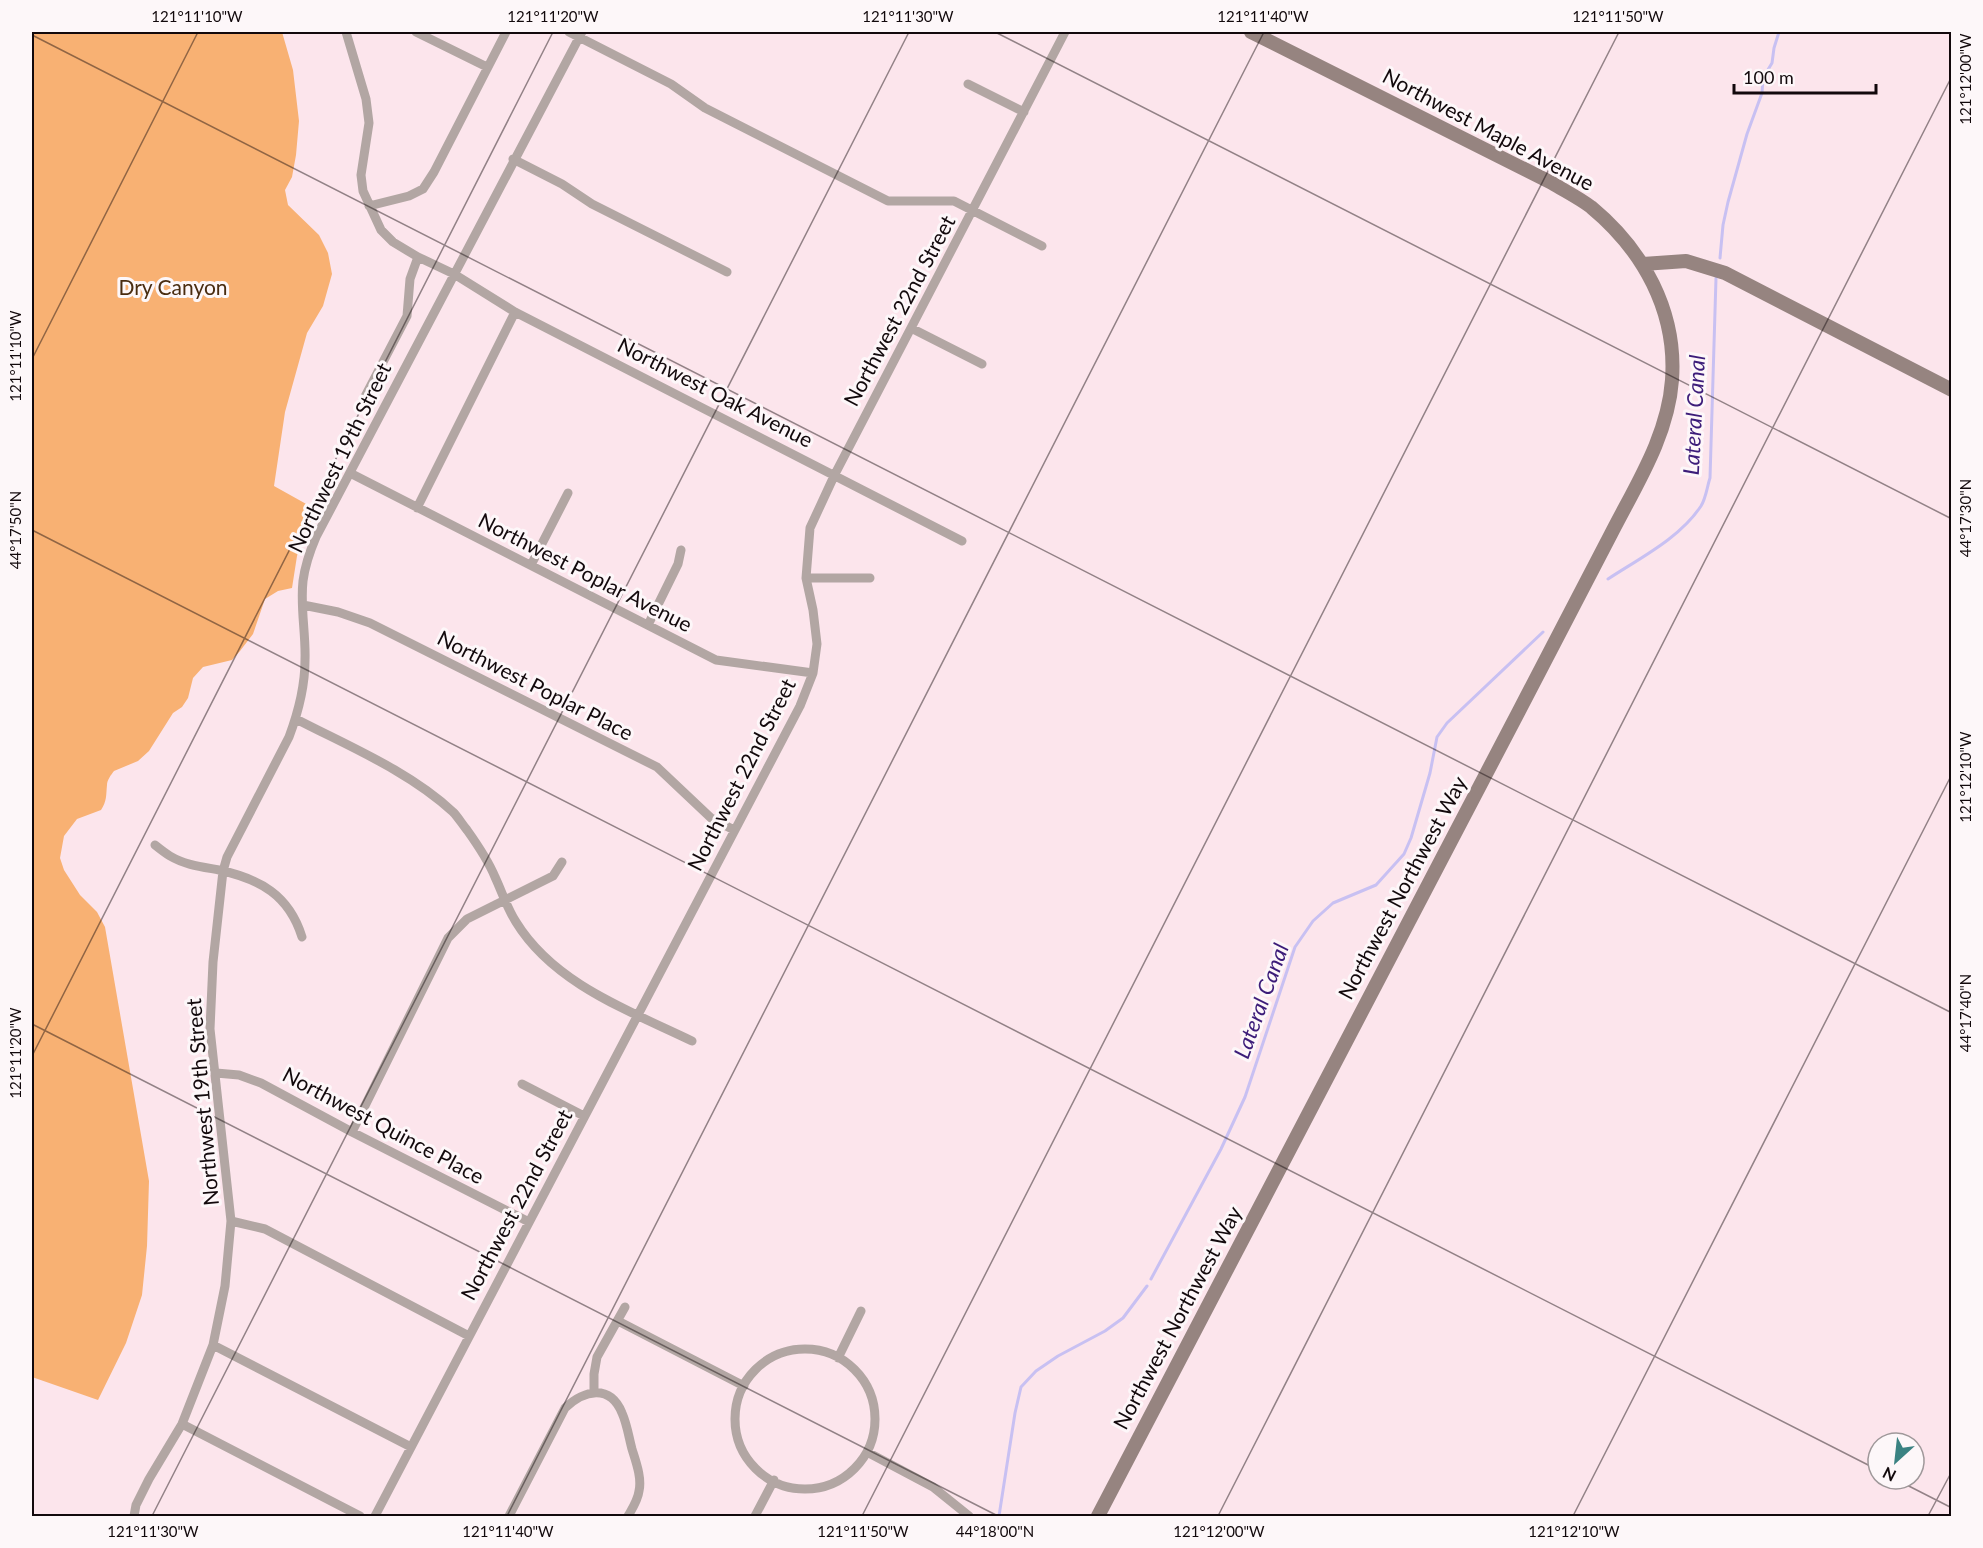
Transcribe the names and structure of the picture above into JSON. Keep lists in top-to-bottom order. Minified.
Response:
{"streets":{"street":["Northwest Maple Avenue","Northwest 22nd Street","Northwest Oak Avenue","Northwest 19th Street","Northwest Poplar Avenue","Northwest Poplar Place","Northwest Northwest Way","Northwest Quince Place"]},"crossings":[["Northwest Maple Avenue","Northwest Northwest Way"],["Northwest 22nd Street","Northwest Oak Avenue"],["Northwest 22nd Street","Northwest Poplar Avenue"],["Northwest 22nd Street","Northwest Poplar Place"],["Northwest 22nd Street","Northwest Quince Place"],["Northwest Oak Avenue","Northwest 19th Street"],["Northwest 19th Street","Northwest Poplar Avenue"],["Northwest 19th Street","Northwest Poplar Place"],["Northwest 19th Street","Northwest Quince Place"]],"water":["Lateral Canal"],"parks":["Dry Canyon"],"scale_bar":"100 m","north":"bottom left","coordinates":["121°11'10\"W","121°11'20\"W","121°11'30\"W","121°11'40\"W","121°11'50\"W","121°12'00\"W","44°17'30\"N","44°17'50\"N","121°12'10\"W","44°17'40\"N","44°18'00\"N"]}
